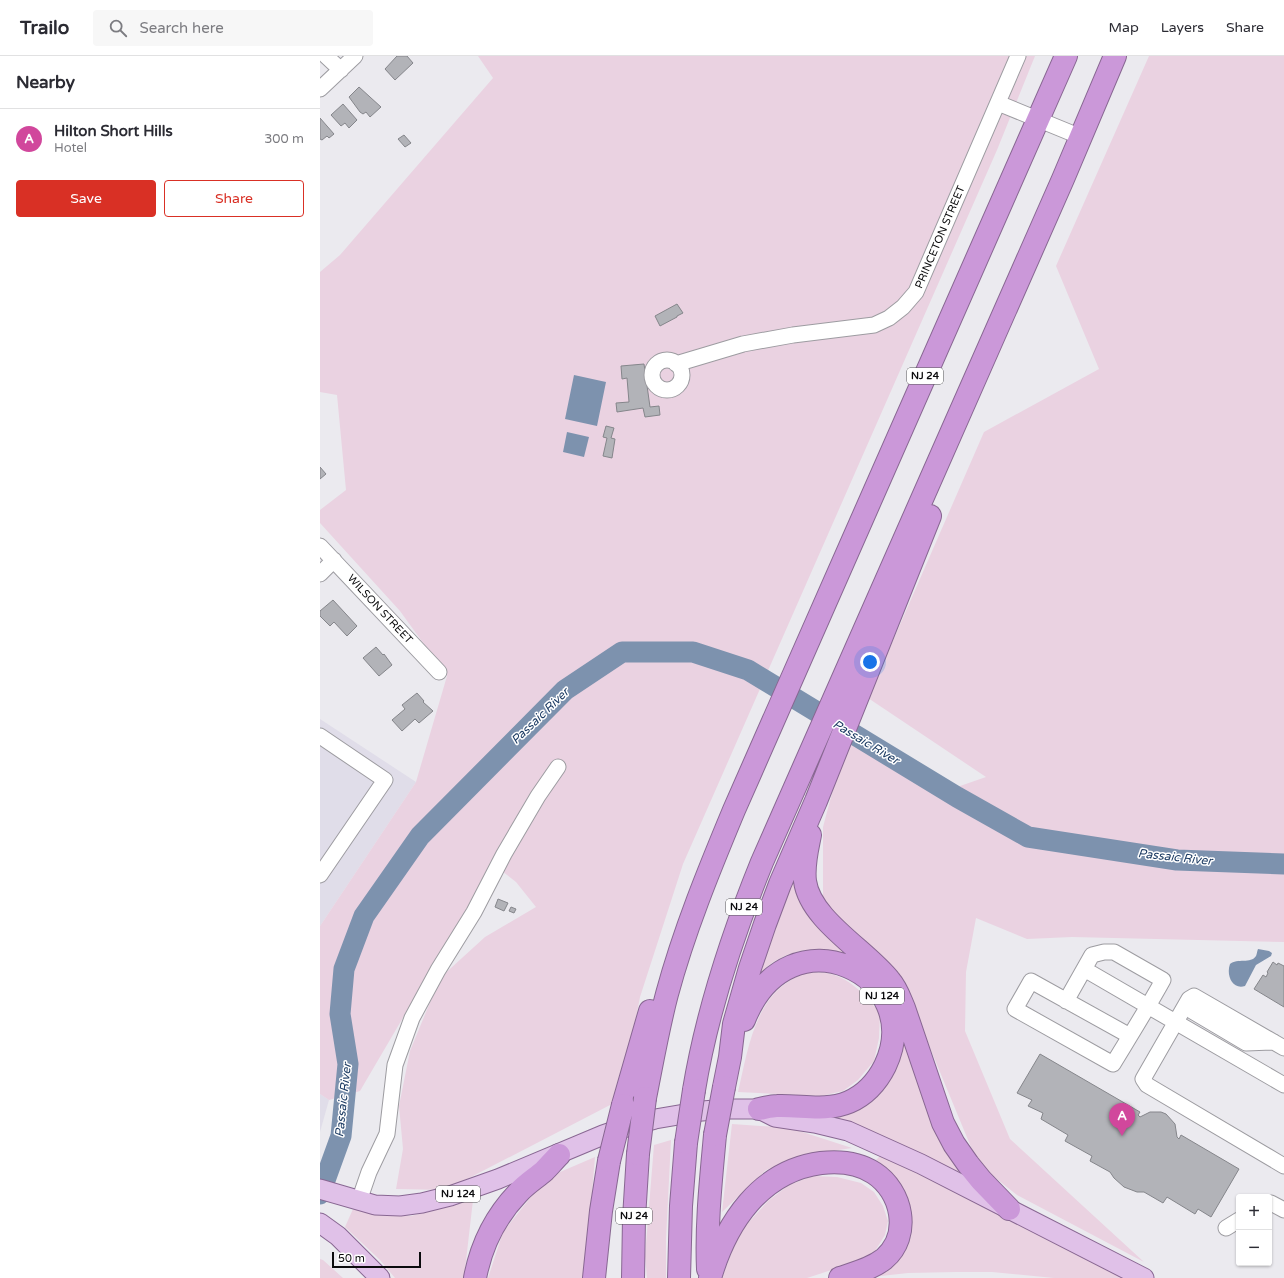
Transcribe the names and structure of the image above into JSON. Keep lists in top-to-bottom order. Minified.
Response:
{"streets":{"highway":["NJ 24","NJ 124"],"street":["PRINCETON STREET","WILSON STREET"]},"water":["Passaic River"],"scale_bar":"50 m","page":{"header":"Trailo","search":"Search here","nav":["Map","Layers","Share"],"heading":"Nearby","list":[{"mark":"A","name":"Hilton Short Hills","note":"Hotel","value":"300 m"}],"buttons":["Save","Share"],"pins":"A","map_buttons":["+","−"],"scale":"50 m"}}
